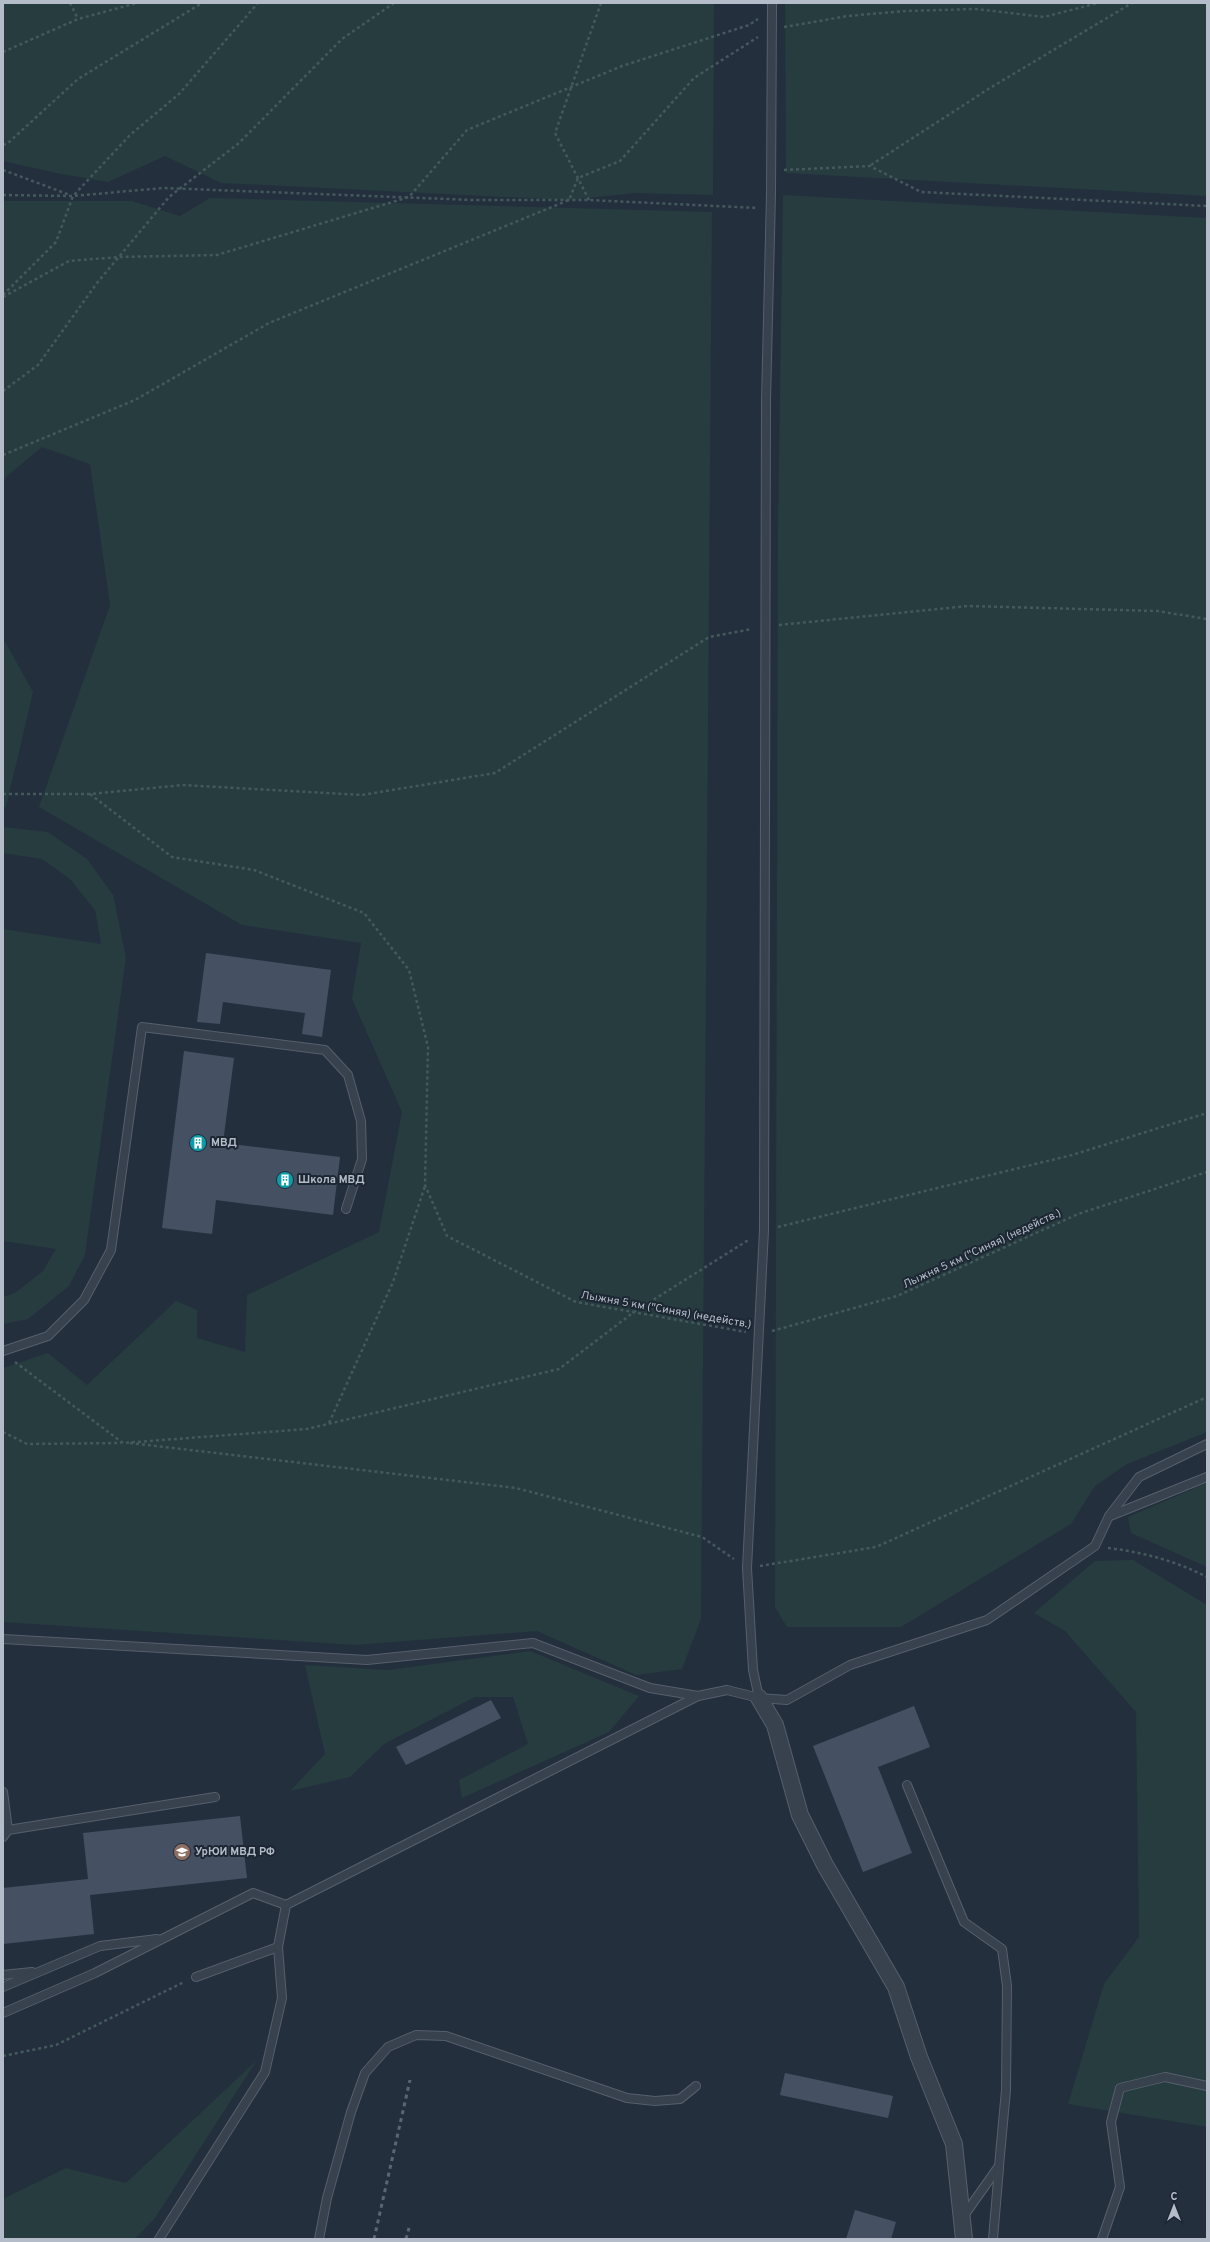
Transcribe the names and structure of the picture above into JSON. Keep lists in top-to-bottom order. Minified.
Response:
{"streets":{"path":["Лыжня 5 км (\"Синяя) (недейств.)"]},"places":{"building":["МВД","Школа МВД"],"school or university":["УрЮИ МВД РФ"]},"north":"top"}
